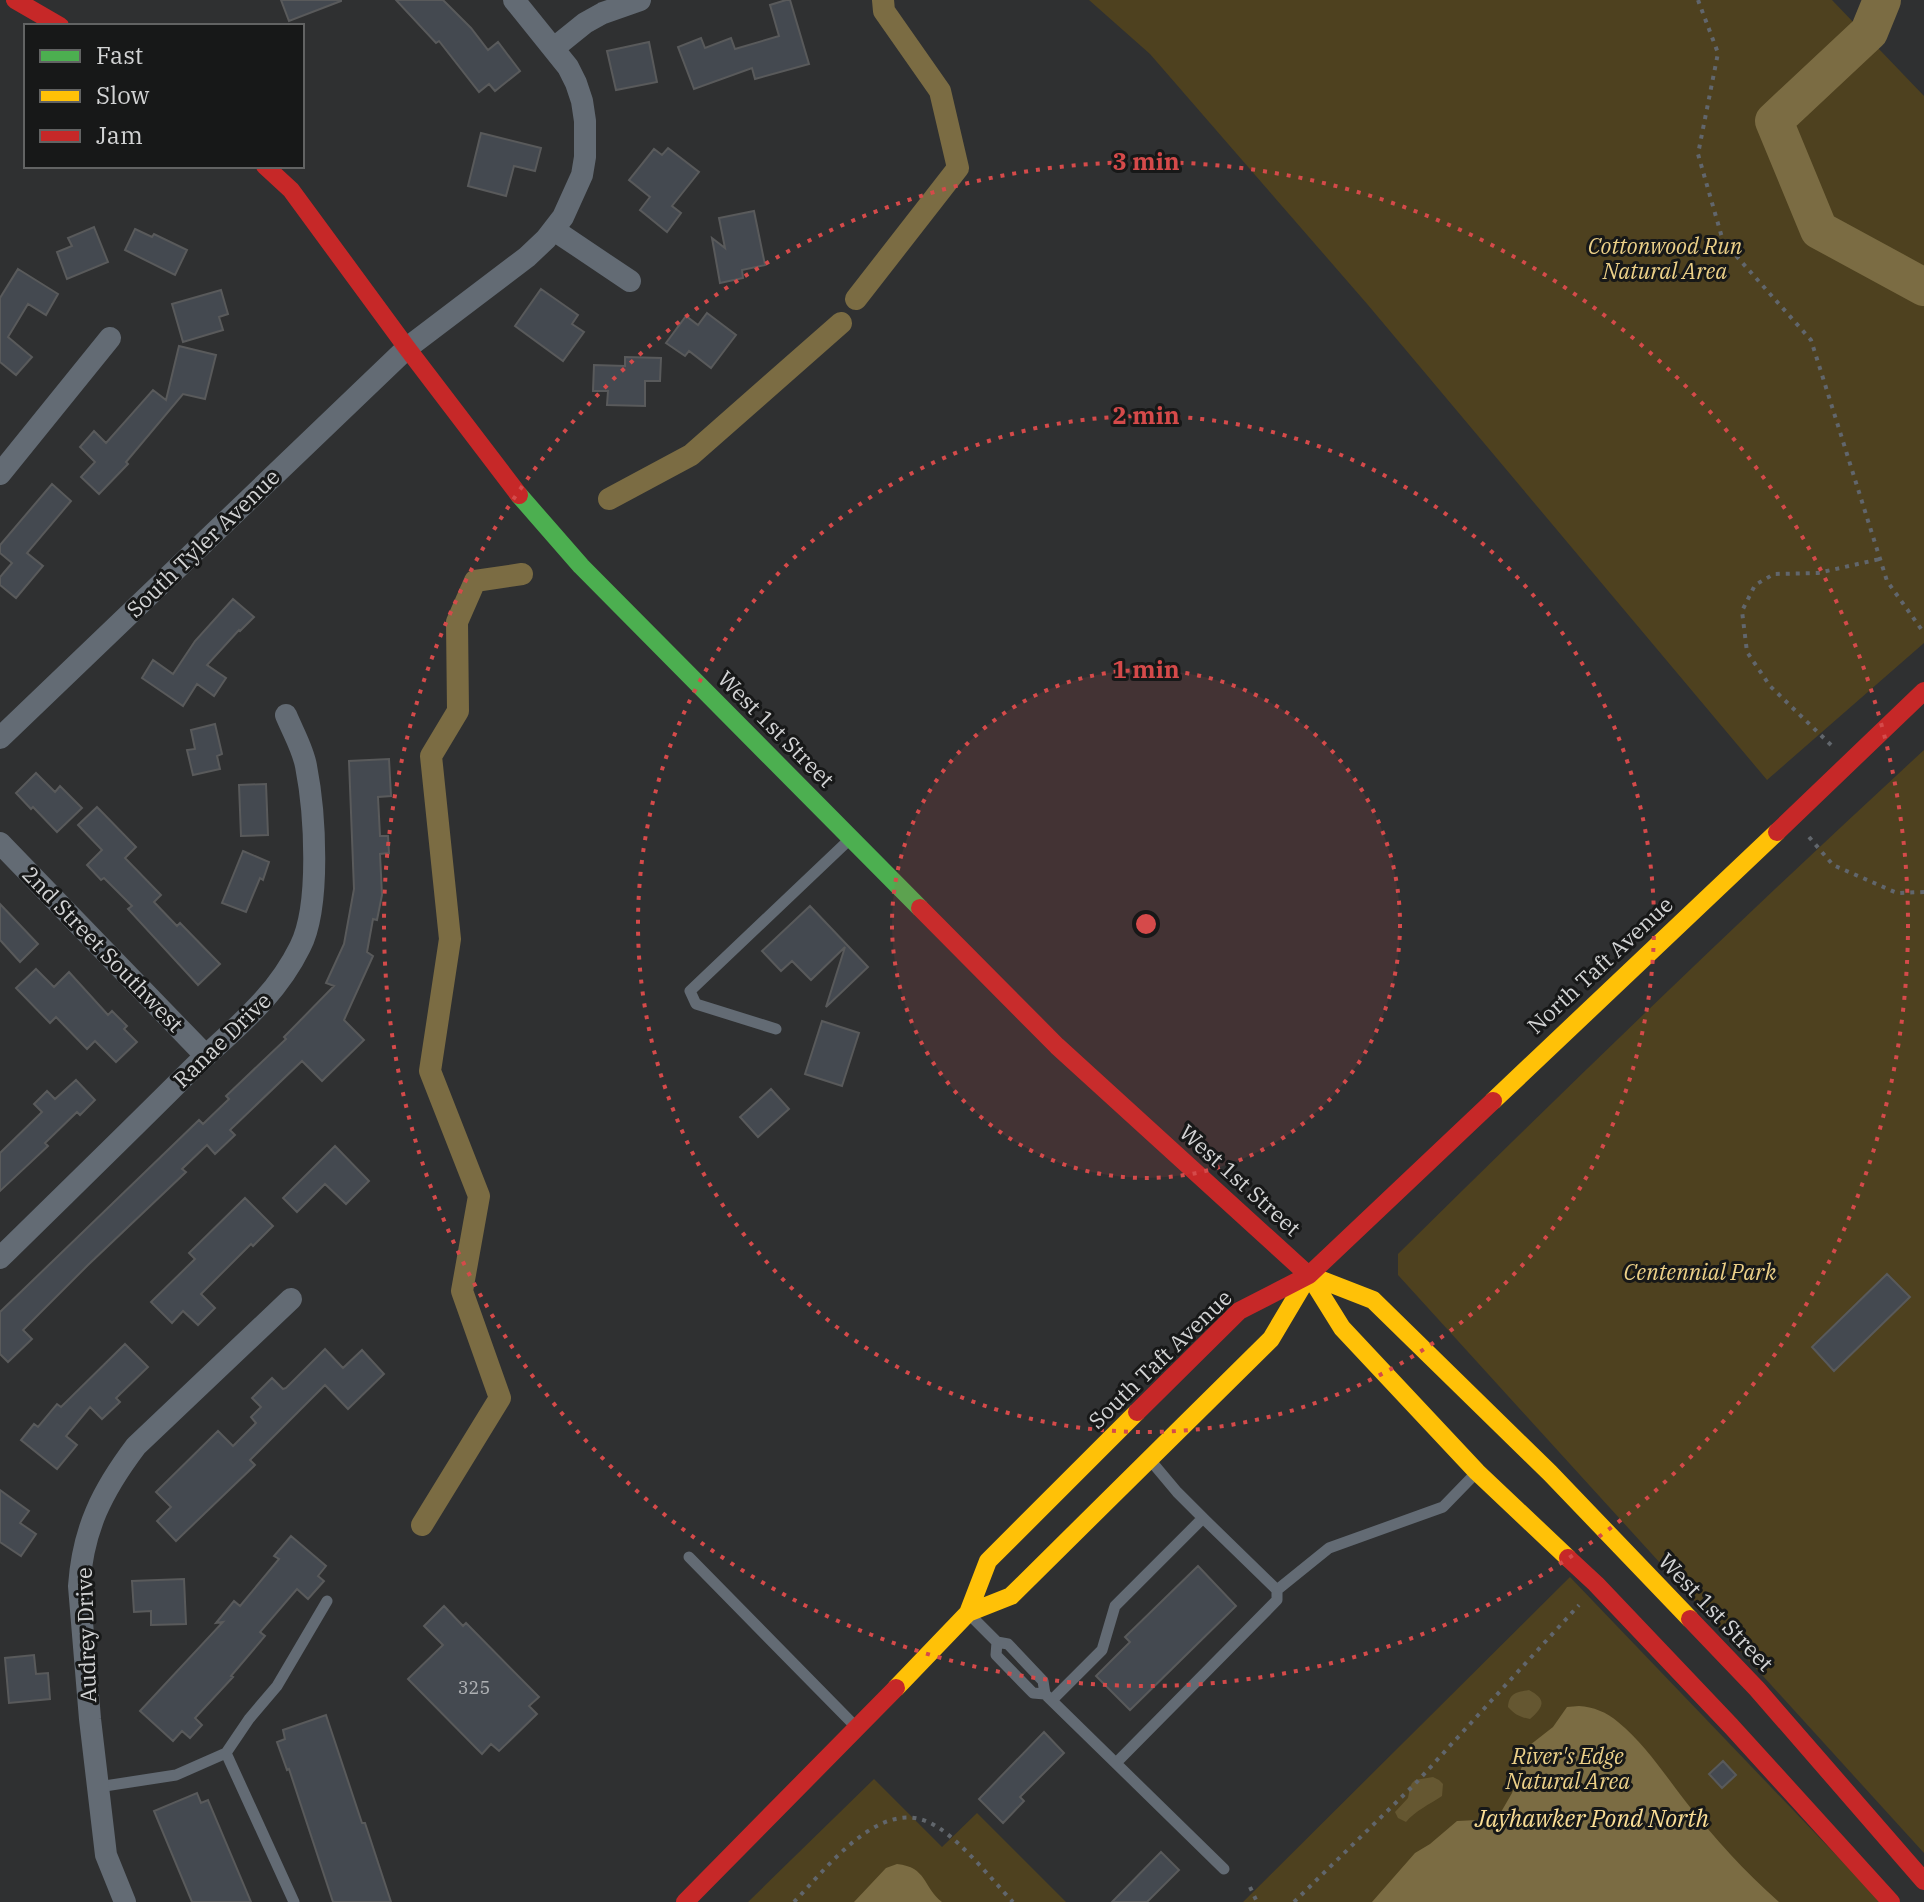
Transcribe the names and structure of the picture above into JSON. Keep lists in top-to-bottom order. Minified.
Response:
{"streets":{"main road":["West 1st Street","North Taft Avenue","South Taft Avenue"],"street":["South Tyler Avenue","2nd Street Southwest","Ranae Drive","Audrey Drive"]},"crossings":[["South Tyler Avenue","West 1st Street"],["West 1st Street","North Taft Avenue"],["West 1st Street","South Taft Avenue"],["2nd Street Southwest","Ranae Drive"],["North Taft Avenue","South Taft Avenue"]],"water":["Jayhawker Pond North"],"parks":["Cottonwood Run Natural Area","Centennial Park","River's Edge Natural Area"],"house_numbers":["325"],"legend":["Fast","Slow","Jam"],"rings":["3 min","2 min","1 min"]}
